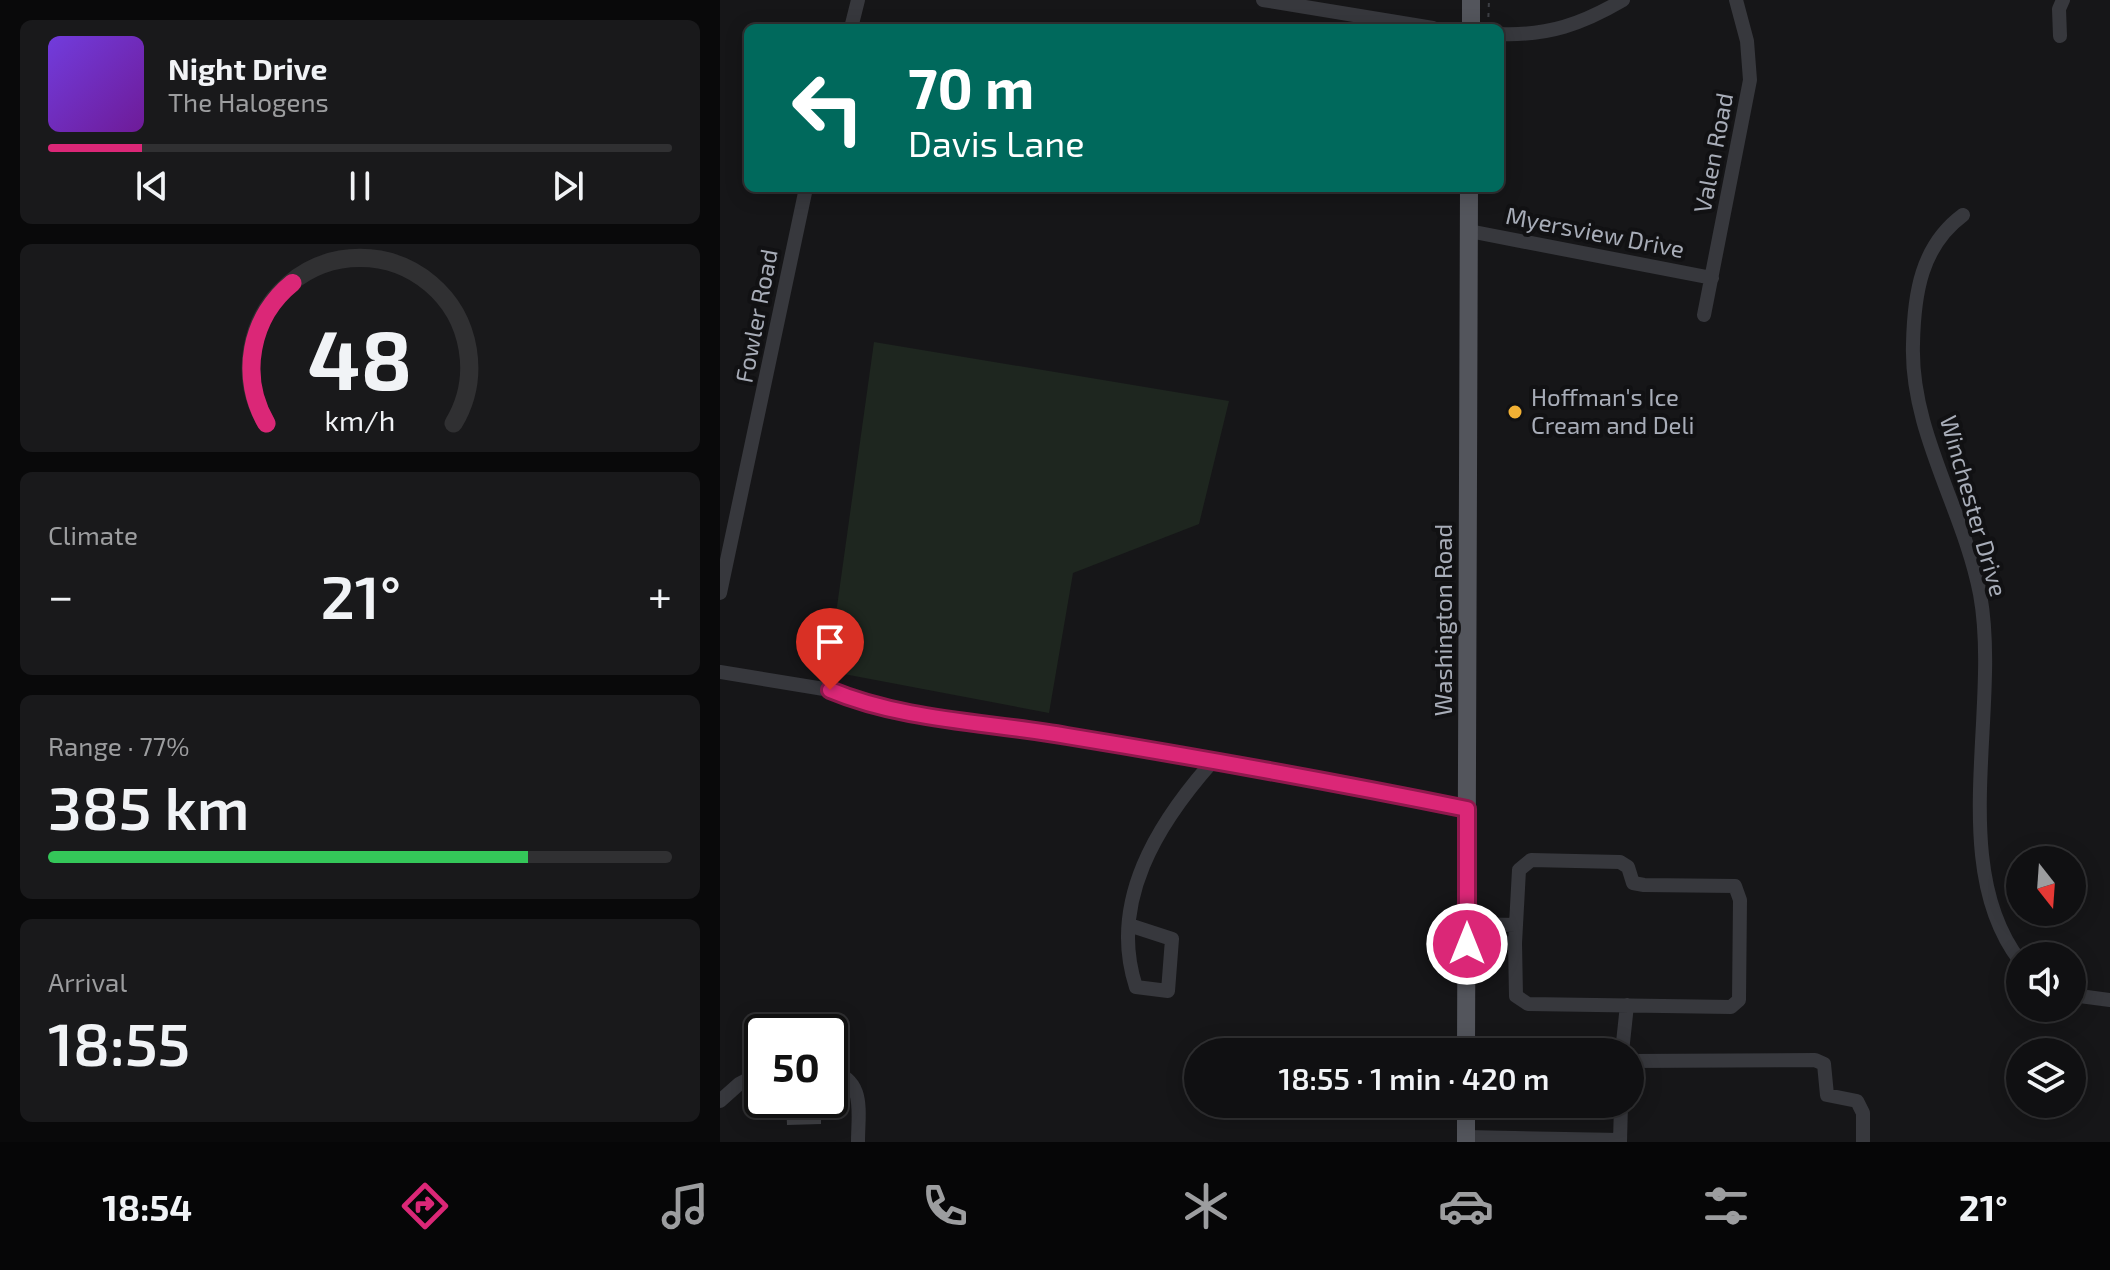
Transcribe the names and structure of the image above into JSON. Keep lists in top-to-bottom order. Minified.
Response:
{"streets":{"main road":["Washington Road"],"street":["Valen Road","Myersview Drive","Fowler Road","Winchester Drive"]},"crossings":[["Valen Road","Myersview Drive"],["Myersview Drive","Washington Road"]],"places":["Hoffman's Ice Cream and Deli"],"north":"bottom","page":{"turn":["70 m","Davis Lane"],"song":["Night Drive","The Halogens"],"tile":["Climate",["Range · 77%","385 km"],["Arrival","18:55"]],"heat":["−","21°","+"],"limit":"50","trip":"18:55 · 1 min · 420 m","tabs":["18:54","21°"],"gauge":["48","km/h"]}}
